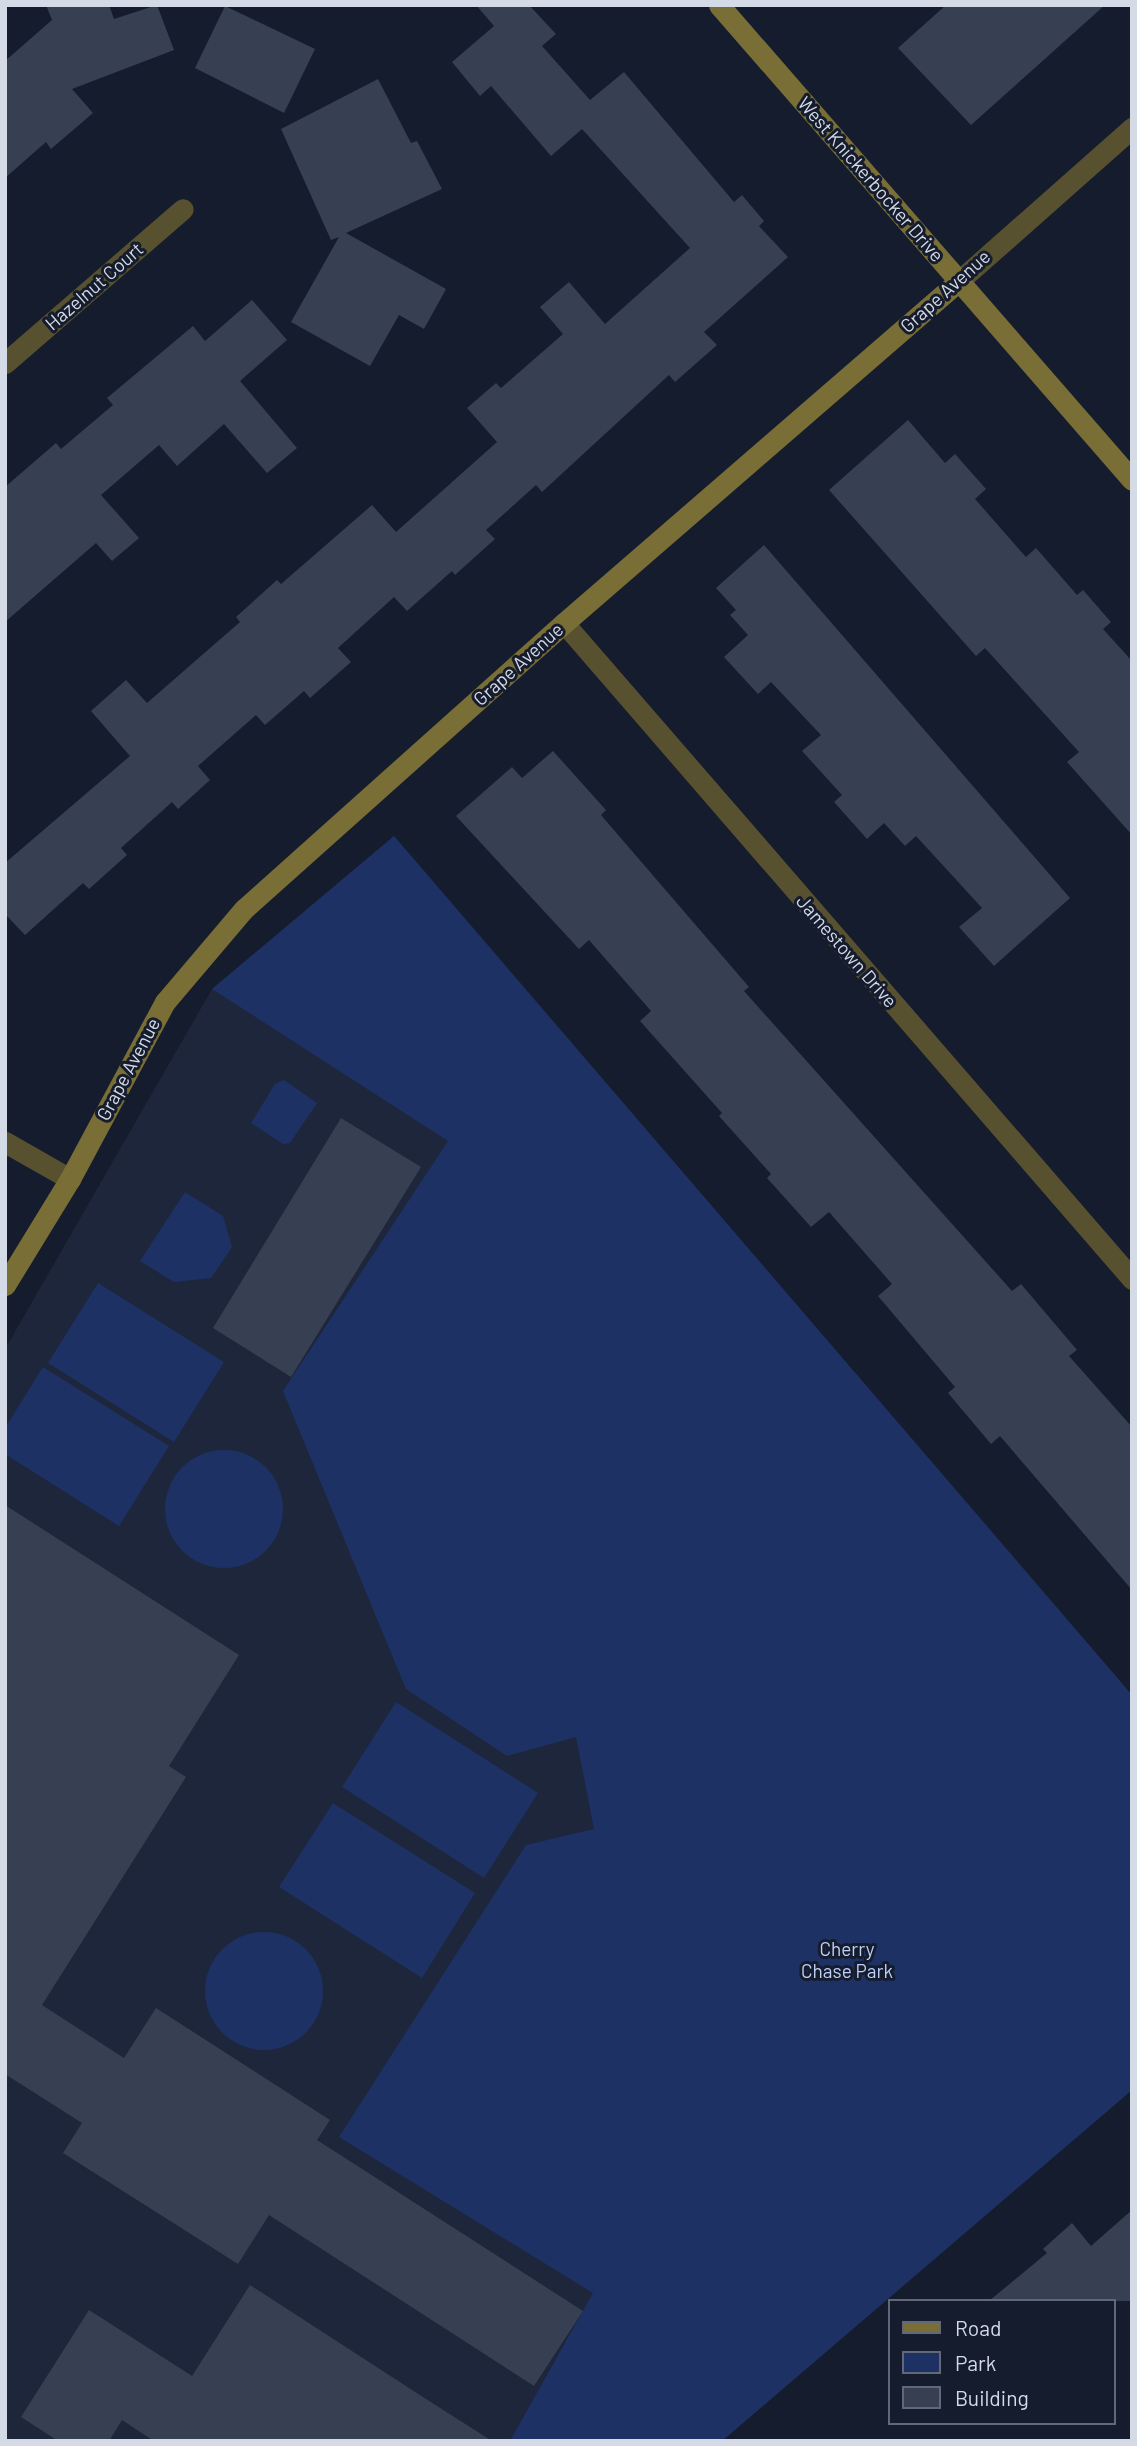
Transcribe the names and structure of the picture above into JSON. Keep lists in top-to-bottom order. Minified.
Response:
{"streets":{"street":["West Knickerbocker Drive","Hazelnut Court","Grape Avenue","Jamestown Drive"]},"crossings":[["West Knickerbocker Drive","Grape Avenue"],["Grape Avenue","Jamestown Drive"]],"parks":["Cherry Chase Park"],"legend":["Road","Park","Building"]}
